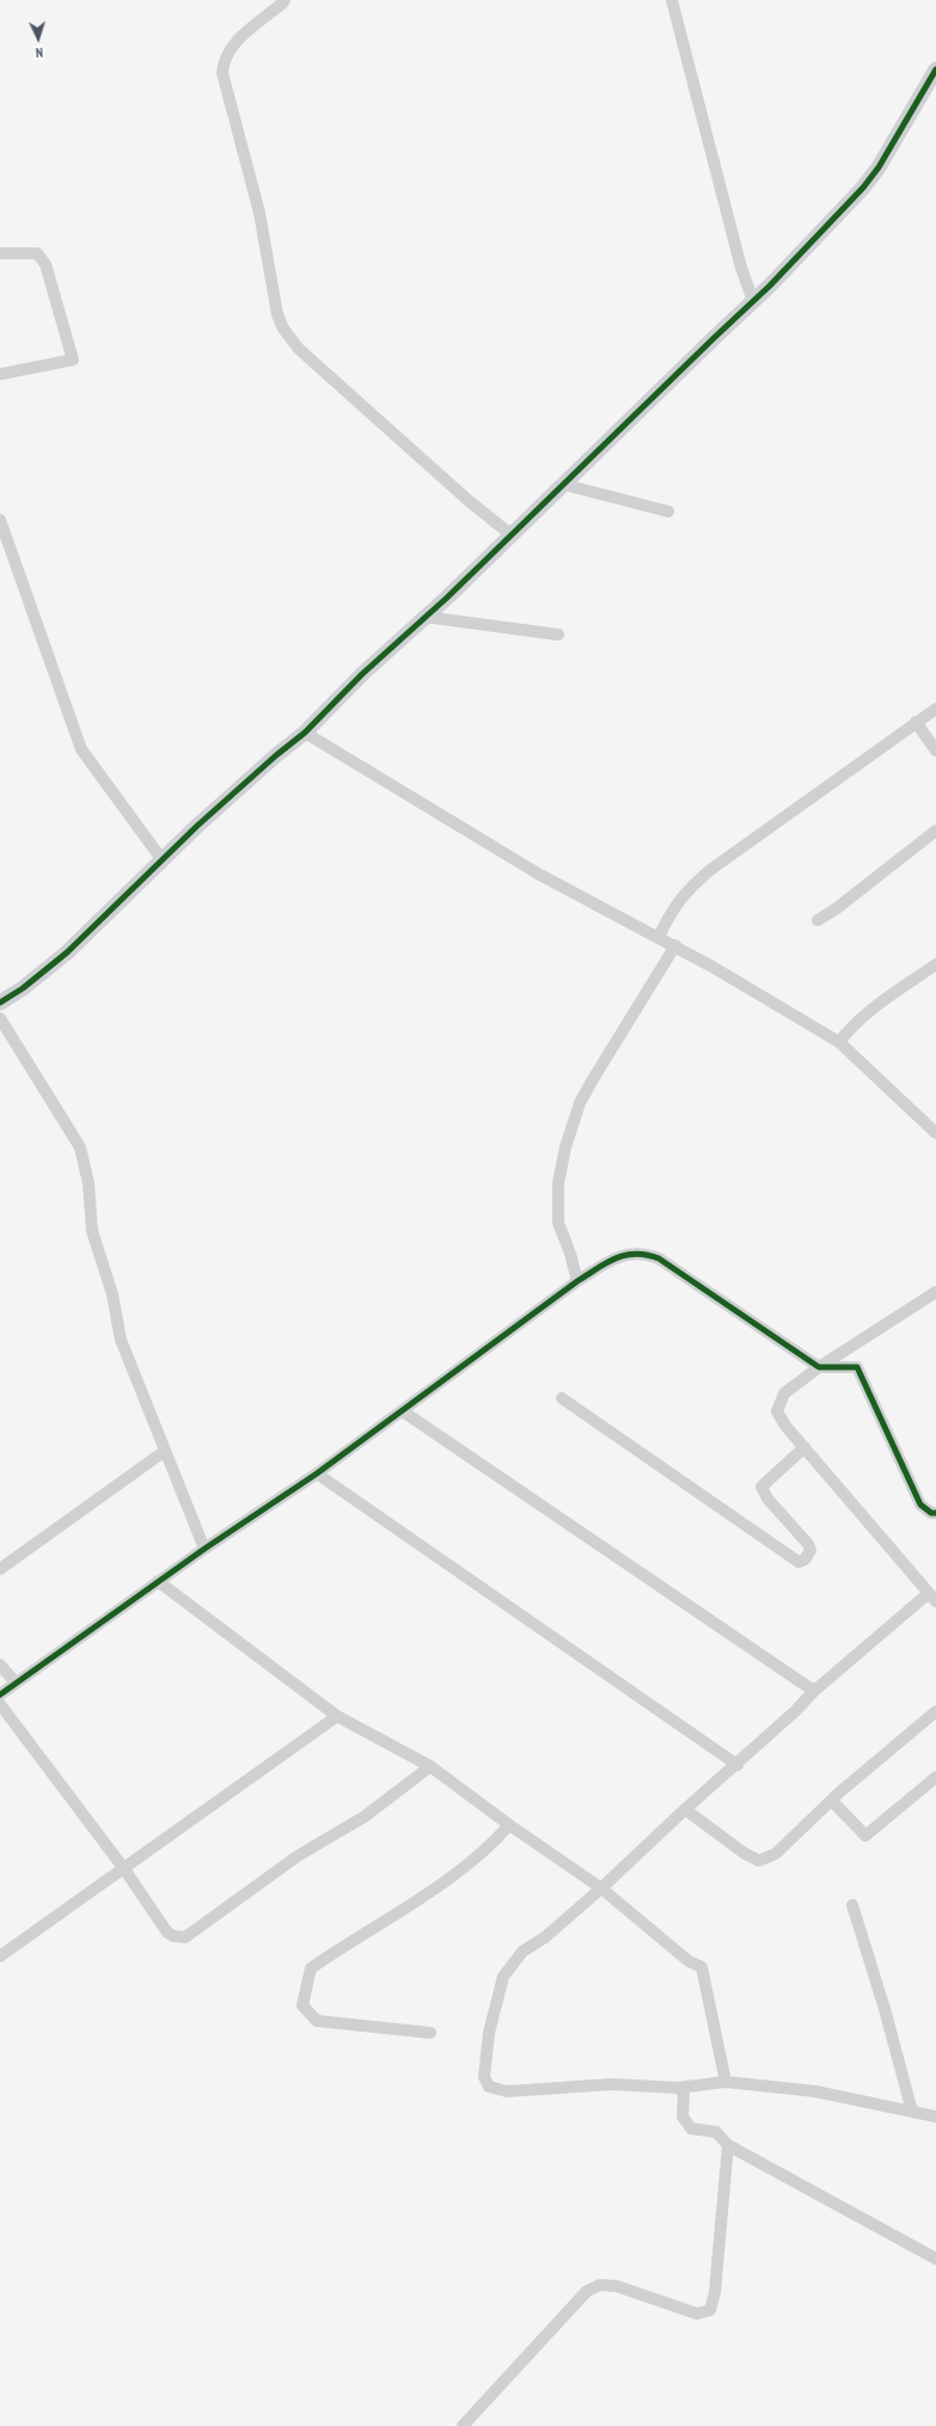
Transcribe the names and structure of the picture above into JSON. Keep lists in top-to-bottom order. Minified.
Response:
{"north":"bottom"}
